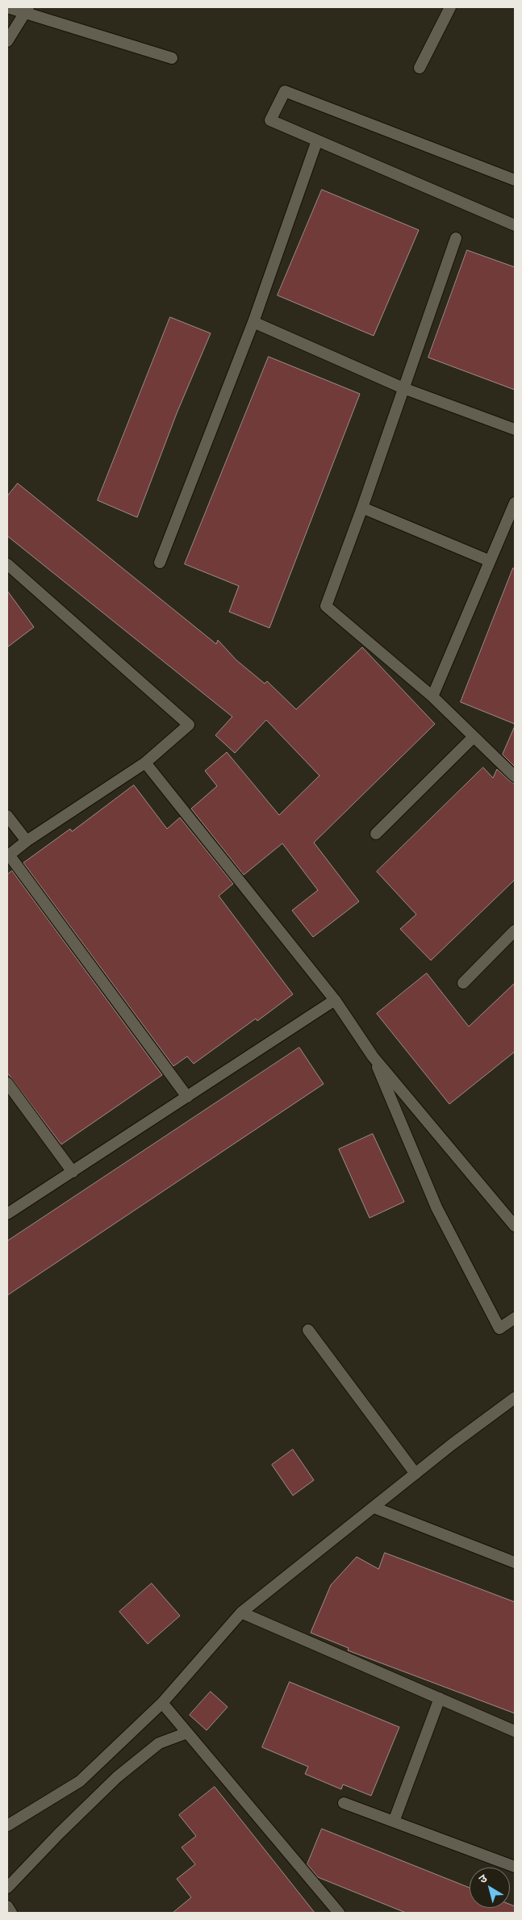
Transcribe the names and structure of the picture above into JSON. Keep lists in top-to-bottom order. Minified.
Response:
{"north":"top left"}
